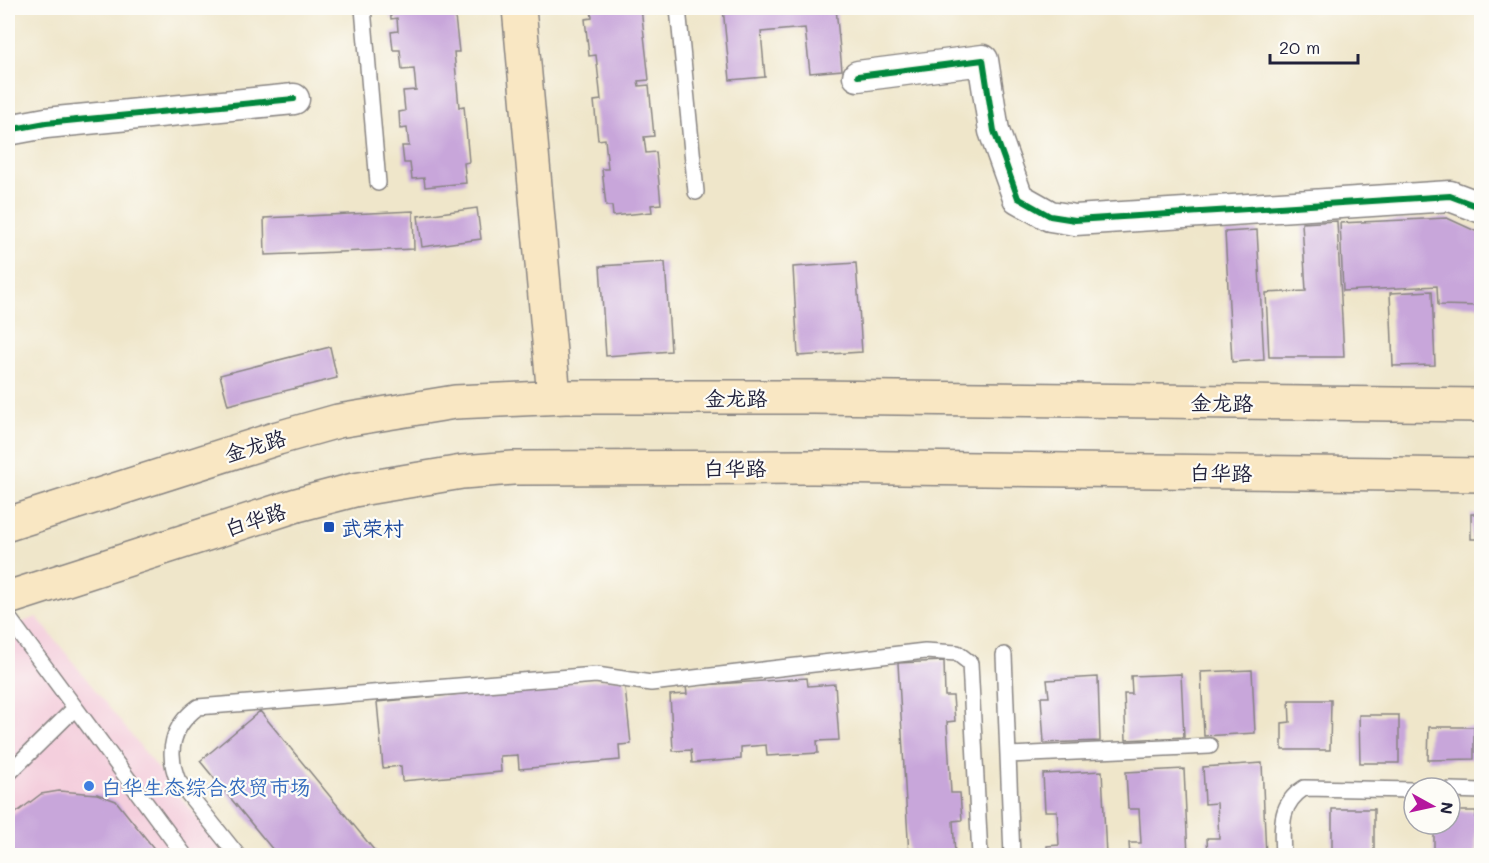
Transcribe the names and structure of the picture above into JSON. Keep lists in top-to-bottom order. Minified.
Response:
{"streets":{"main road":["金龙路","白华路"]},"places":{"transit":["武荣村"],"other":["白华生态综合农贸市场"]},"scale_bar":"20 m","north":"right"}
